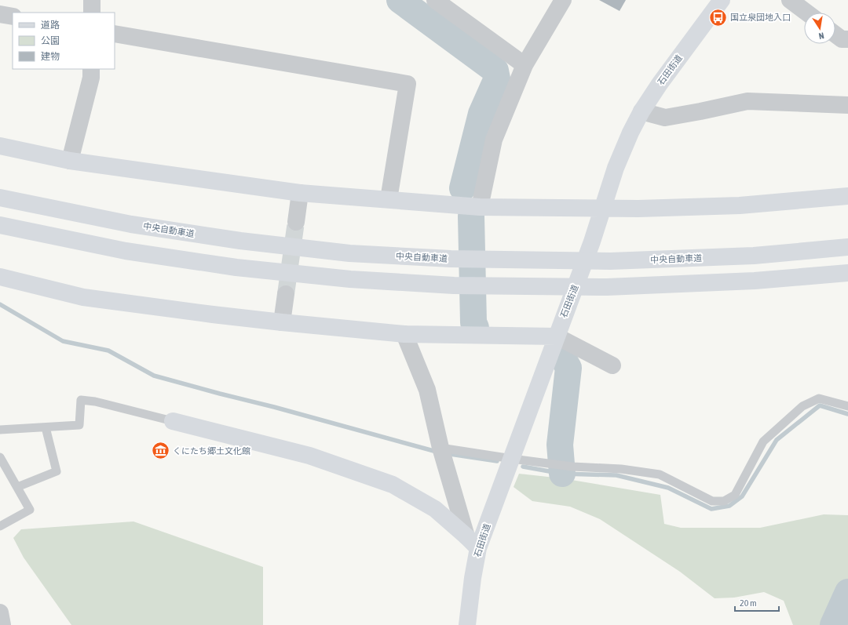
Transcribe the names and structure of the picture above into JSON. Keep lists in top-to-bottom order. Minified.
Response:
{"streets":{"main road":["石田街道","中央自動車道"]},"places":{"bus stop":["国立泉団地入口"],"museum":["くにたち郷土文化館"]},"legend":["道路","公園","建物"],"scale_bar":"20 m","north":"bottom"}
